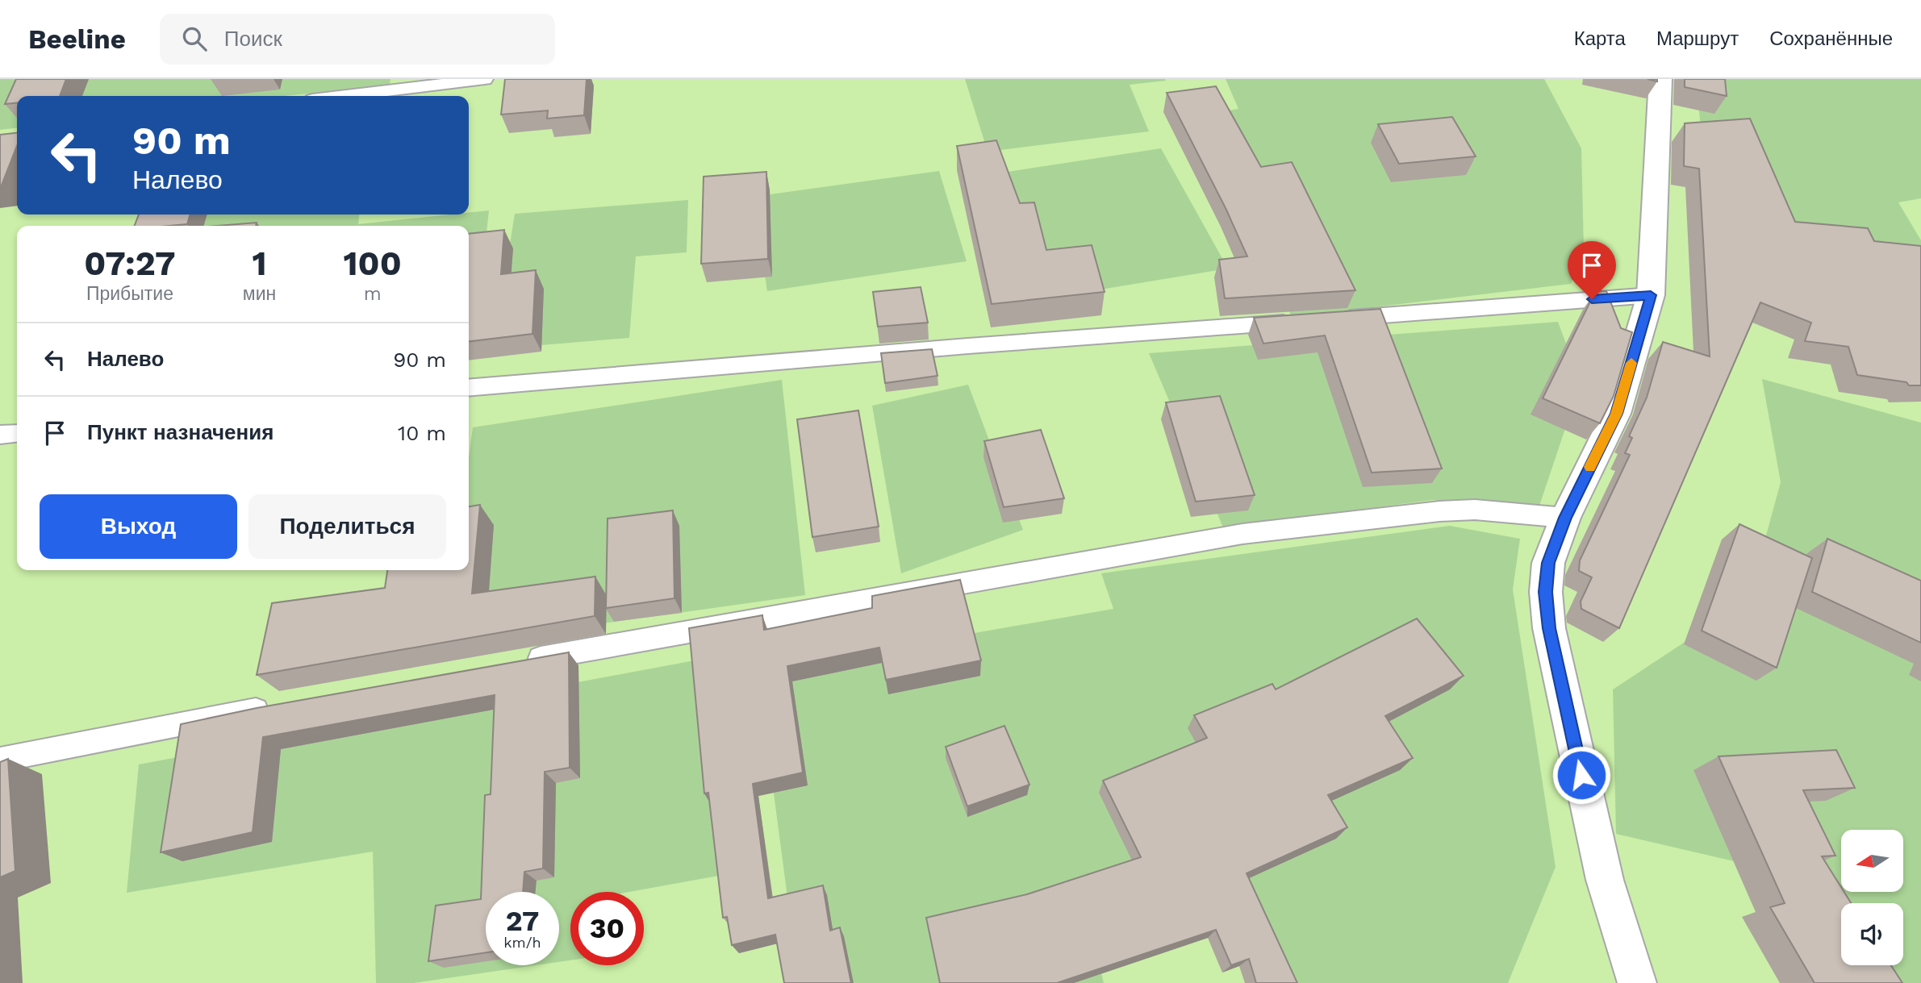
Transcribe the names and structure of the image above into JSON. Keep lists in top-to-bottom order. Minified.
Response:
{"north":"left","page":{"header":"Beeline","search":"Поиск","nav":["Карта","Маршрут","Сохранённые"],"turn":["90 m","Налево"],"eta":["07:27","Прибытие","1","мин","100","m"],"list":[{"name":"Налево","value":"90 m"},{"name":"Пункт назначения","value":"10 m"}],"buttons":["Выход","Поделиться"],"speed":"27 km/h","limit":"30"}}
